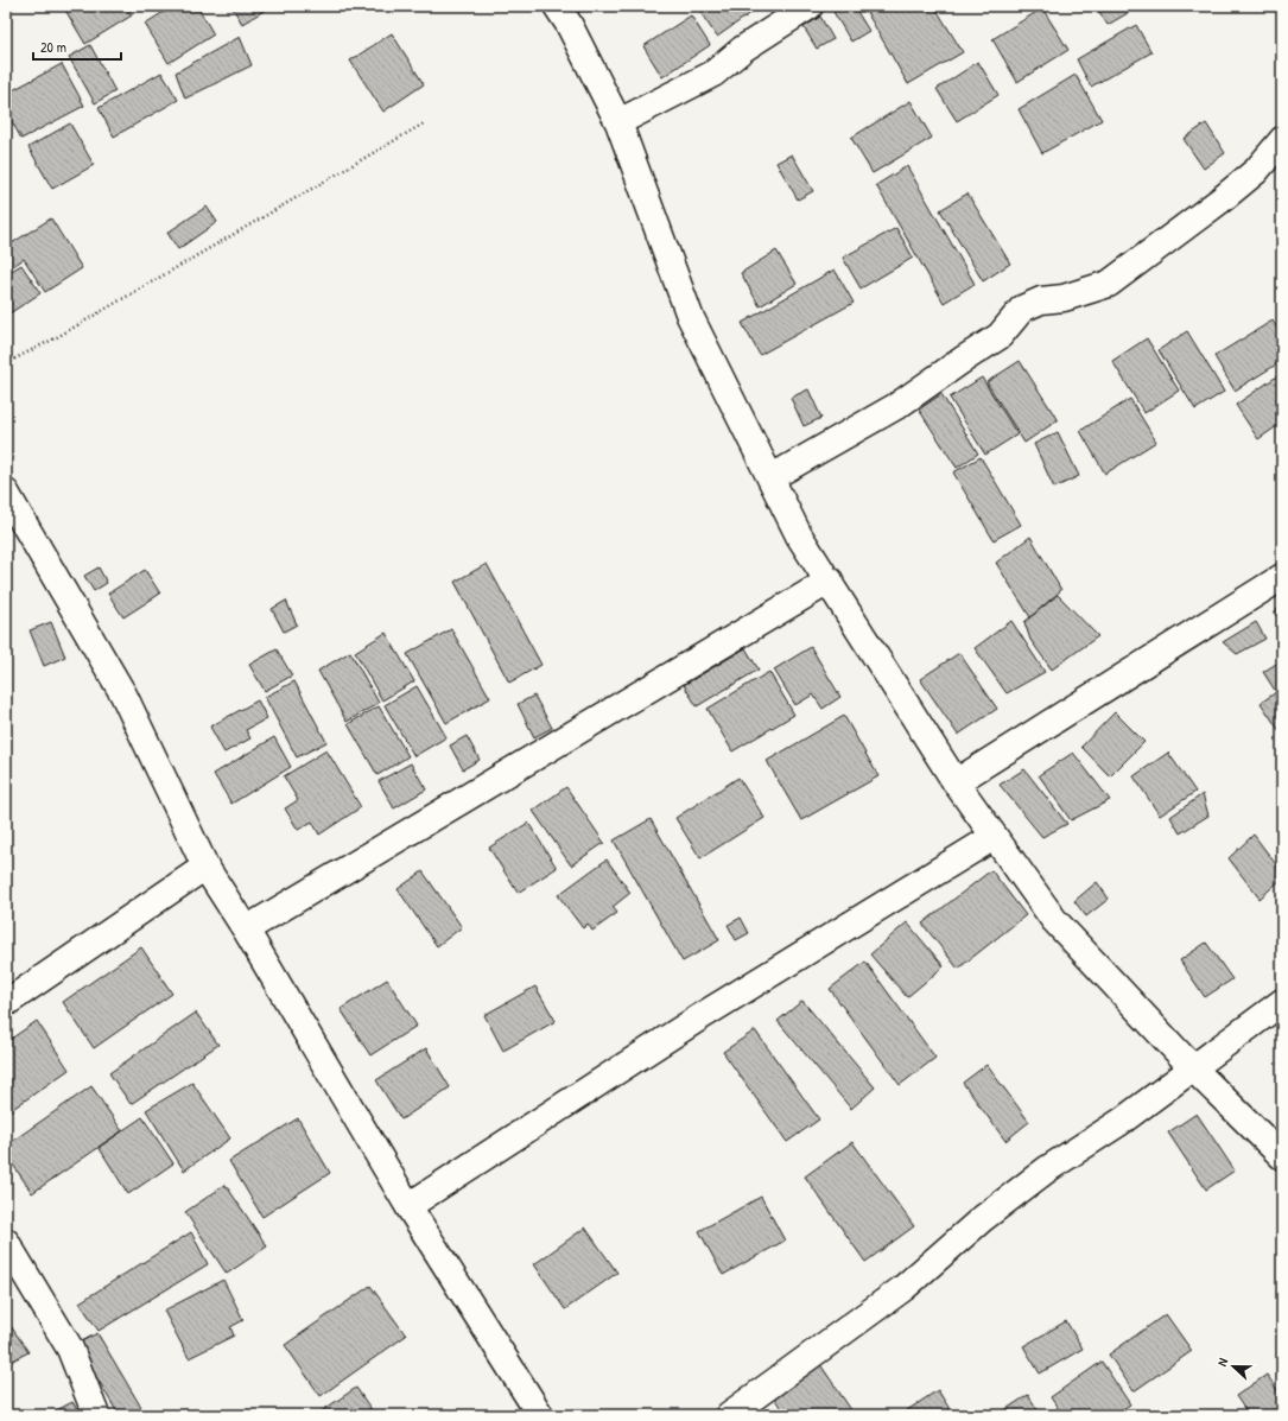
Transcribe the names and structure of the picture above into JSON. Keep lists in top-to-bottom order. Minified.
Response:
{"scale_bar":"20 m","north":"left"}
